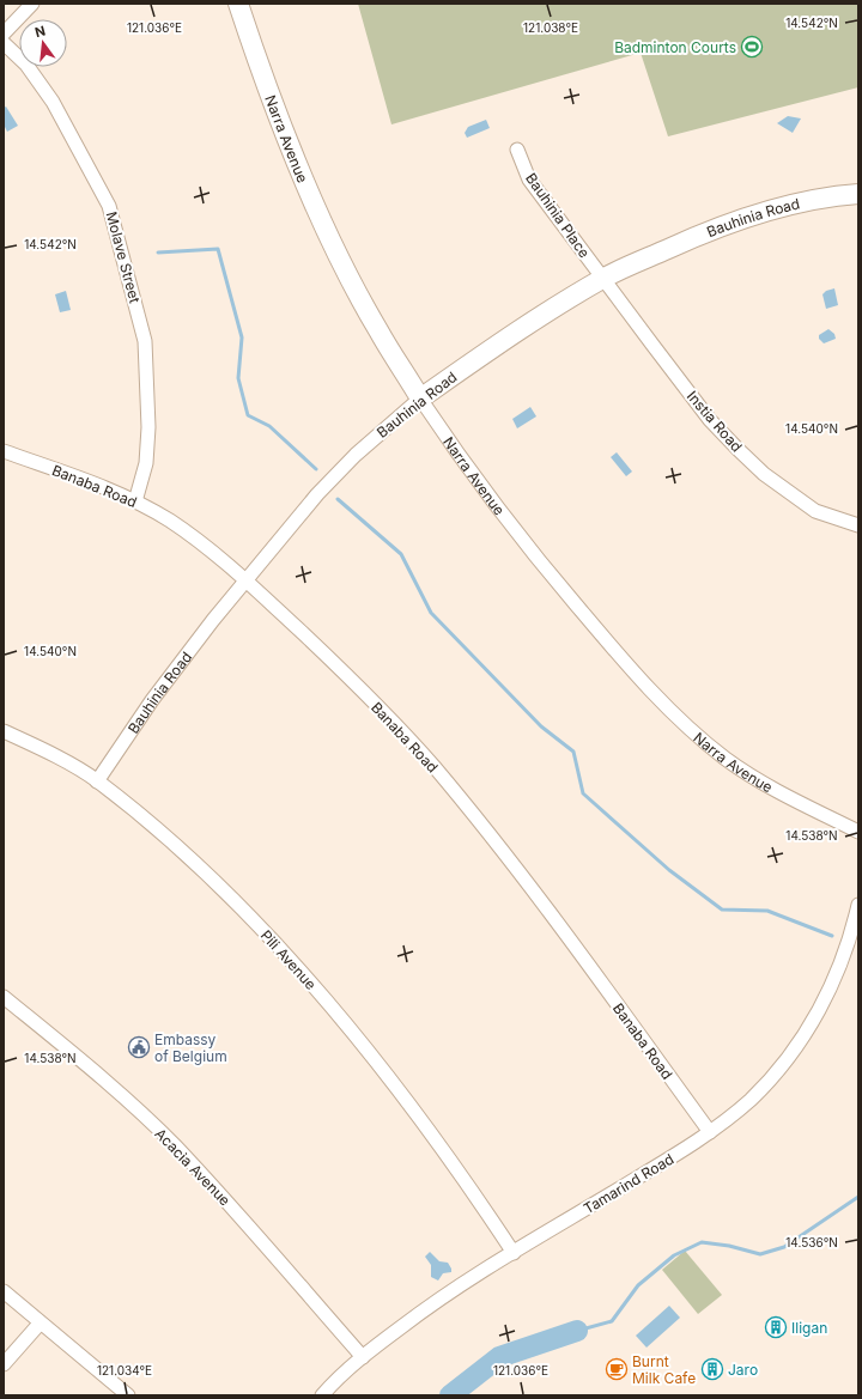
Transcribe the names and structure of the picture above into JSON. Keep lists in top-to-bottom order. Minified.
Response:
{"streets":{"street":["Narra Avenue","Bauhinia Place","Bauhinia Road","Molave Street","Instia Road","Banaba Road","Pili Avenue","Acacia Avenue","Tamarind Road"]},"crossings":[["Narra Avenue","Bauhinia Road"],["Bauhinia Place","Bauhinia Road"],["Bauhinia Place","Instia Road"],["Bauhinia Road","Instia Road"],["Bauhinia Road","Banaba Road"],["Bauhinia Road","Pili Avenue"],["Molave Street","Banaba Road"],["Banaba Road","Tamarind Road"],["Pili Avenue","Tamarind Road"],["Acacia Avenue","Tamarind Road"]],"places":{"sports":["Badminton Courts"],"public building":["Embassy of Belgium"],"building":["Iligan","Jaro"],"cafe":["Burnt Milk Cafe"]},"north":"top","coordinates":["14.542°N","121.036°E","121.038°E","14.540°N","14.538°N","14.536°N","121.034°E"]}
